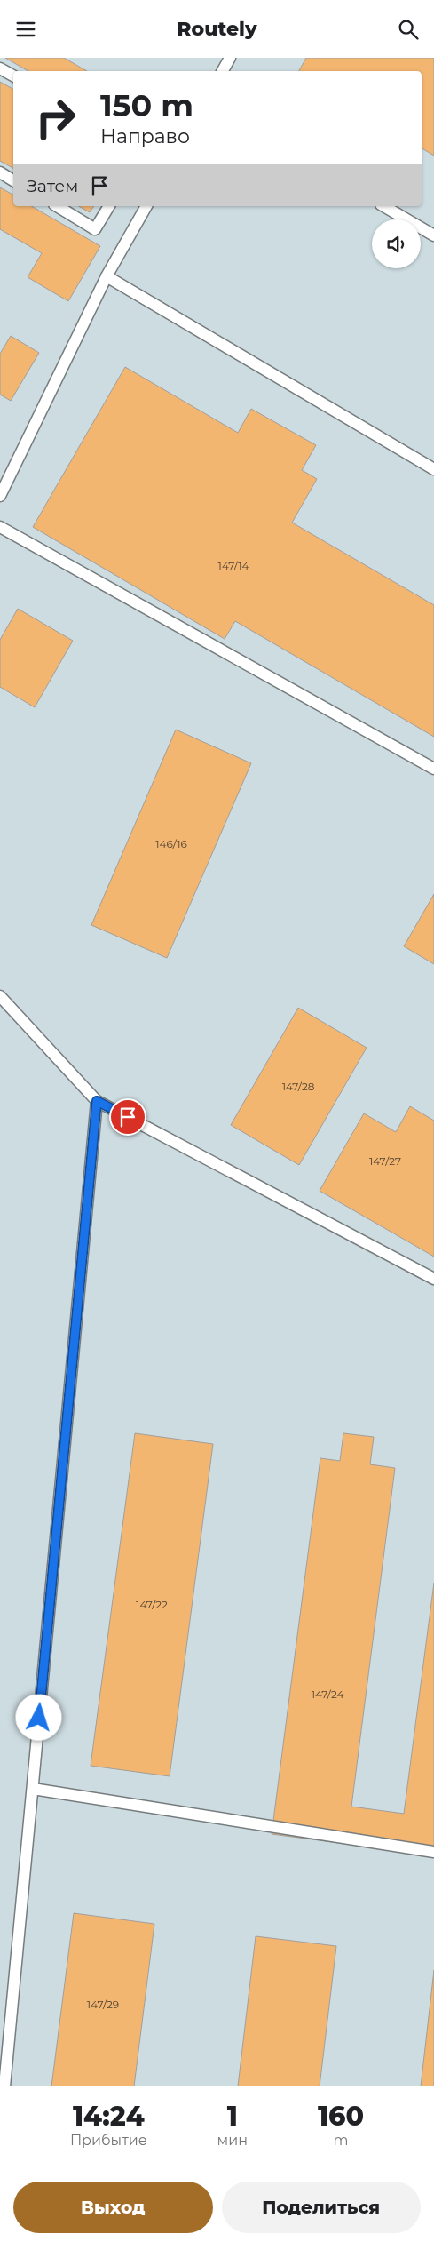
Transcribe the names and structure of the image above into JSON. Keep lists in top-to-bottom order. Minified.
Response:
{"house_numbers":["147/14","146/16","147/28","147/27","147/22","147/24","147/29"],"page":{"header":"Routely","turn":["150 m","Направо"],"then":"Затем","eta":["14:24","Прибытие","1","мин","160","m"],"buttons":["Выход","Поделиться"]}}
